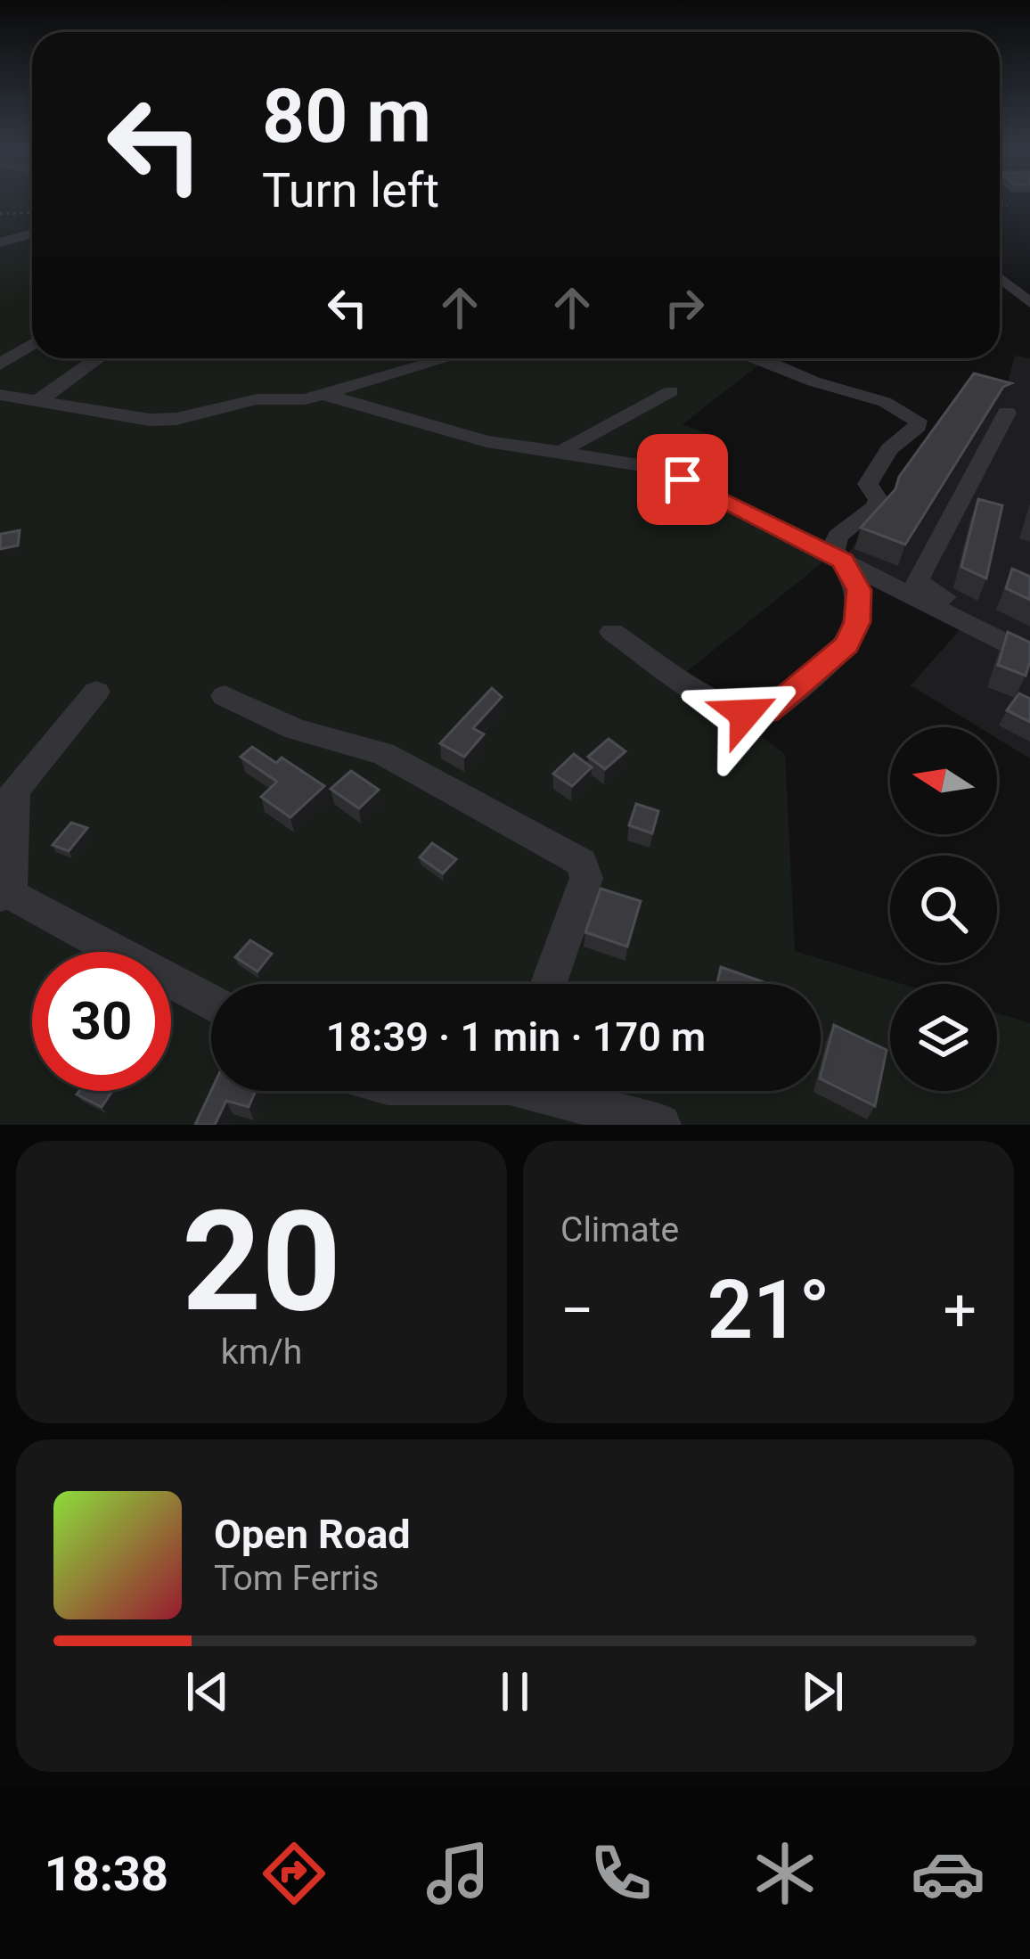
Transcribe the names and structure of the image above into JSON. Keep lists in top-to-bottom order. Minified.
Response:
{"north":"left","page":{"turn":["80 m","Turn left"],"limit":"30","trip":"18:39 · 1 min · 170 m","tile":[["20","km/h"],"Climate"],"heat":["−","21°","+"],"song":["Open Road","Tom Ferris"],"tabs":"18:38"}}
